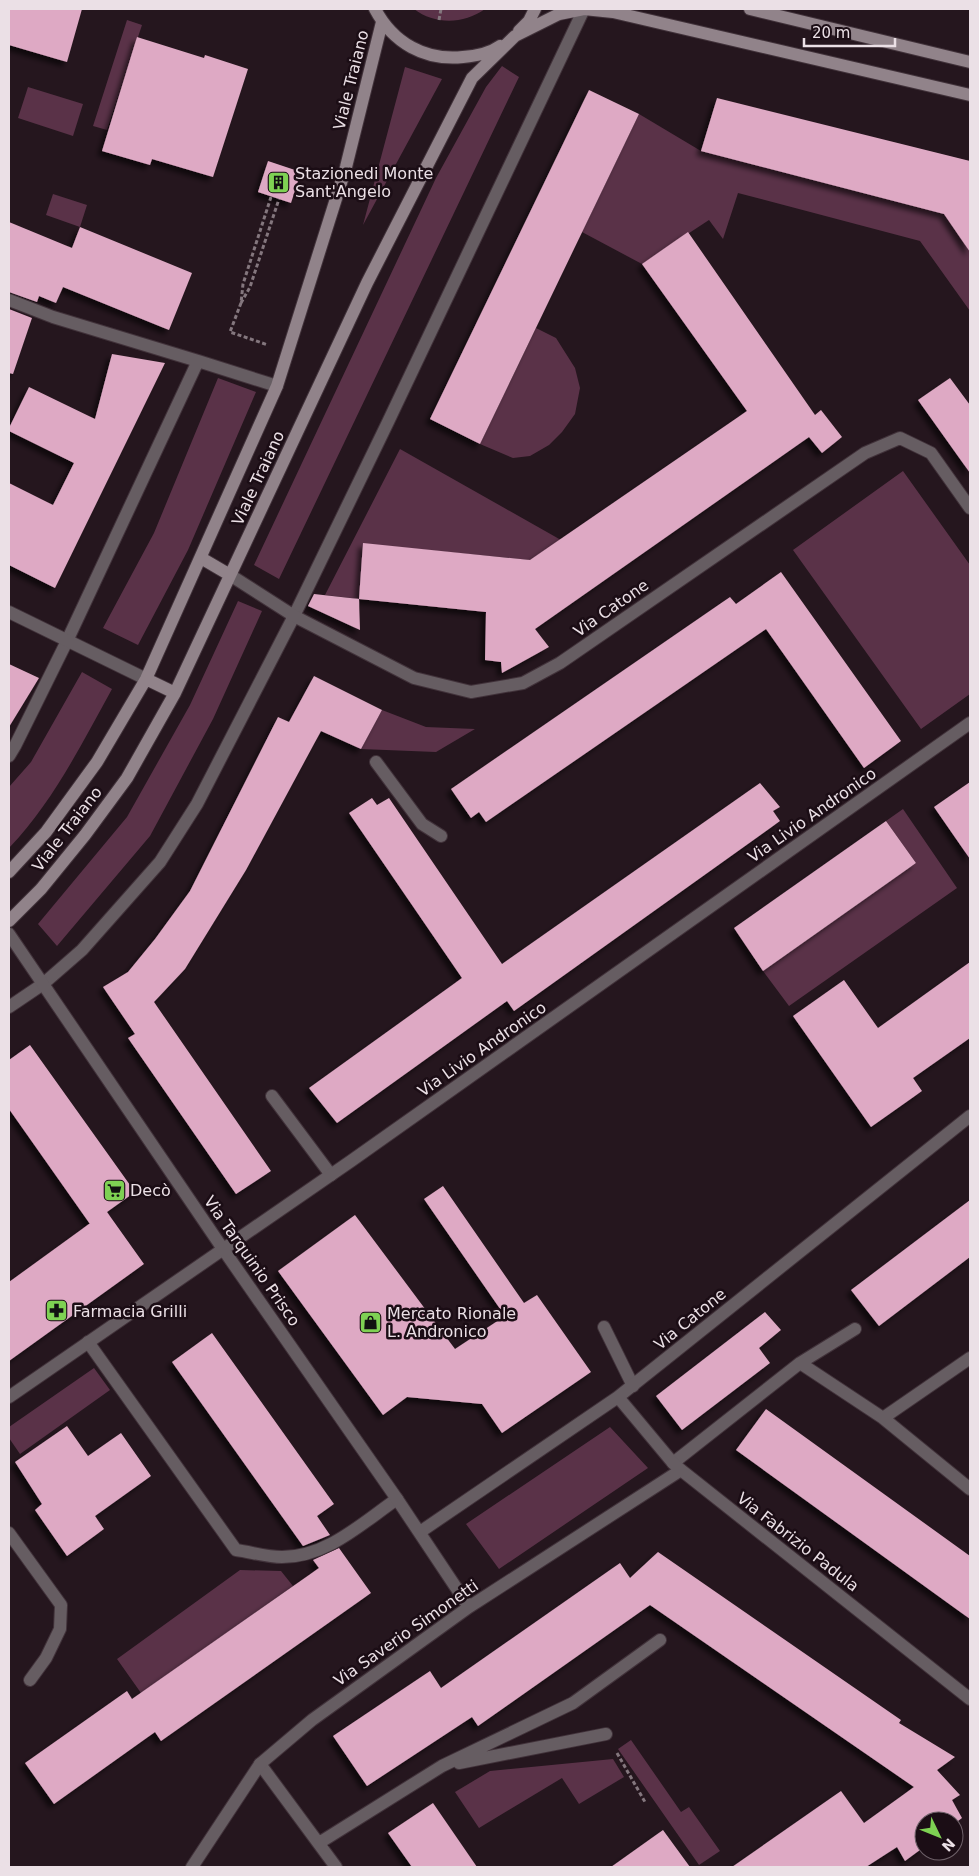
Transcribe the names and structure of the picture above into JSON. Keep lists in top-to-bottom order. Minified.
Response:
{"streets":{"main road":["Viale Traiano"],"street":["Via Catone","Via Livio Andronico","Via Tarquinio Prisco","Via Fabrizio Padula","Via Saverio Simonetti"]},"crossings":[["Viale Traiano","Via Catone"],["Via Catone","Via Tarquinio Prisco"],["Via Catone","Via Fabrizio Padula"],["Via Livio Andronico","Via Tarquinio Prisco"],["Via Tarquinio Prisco","Via Saverio Simonetti"],["Via Fabrizio Padula","Via Saverio Simonetti"]],"places":{"building":["Stazionedi Monte Sant'Angelo"],"supermarket":["Decò"],"pharmacy":["Farmacia Grilli"],"shop":["Mercato Rionale L. Andronico"]},"scale_bar":"20 m","north":"bottom right"}
